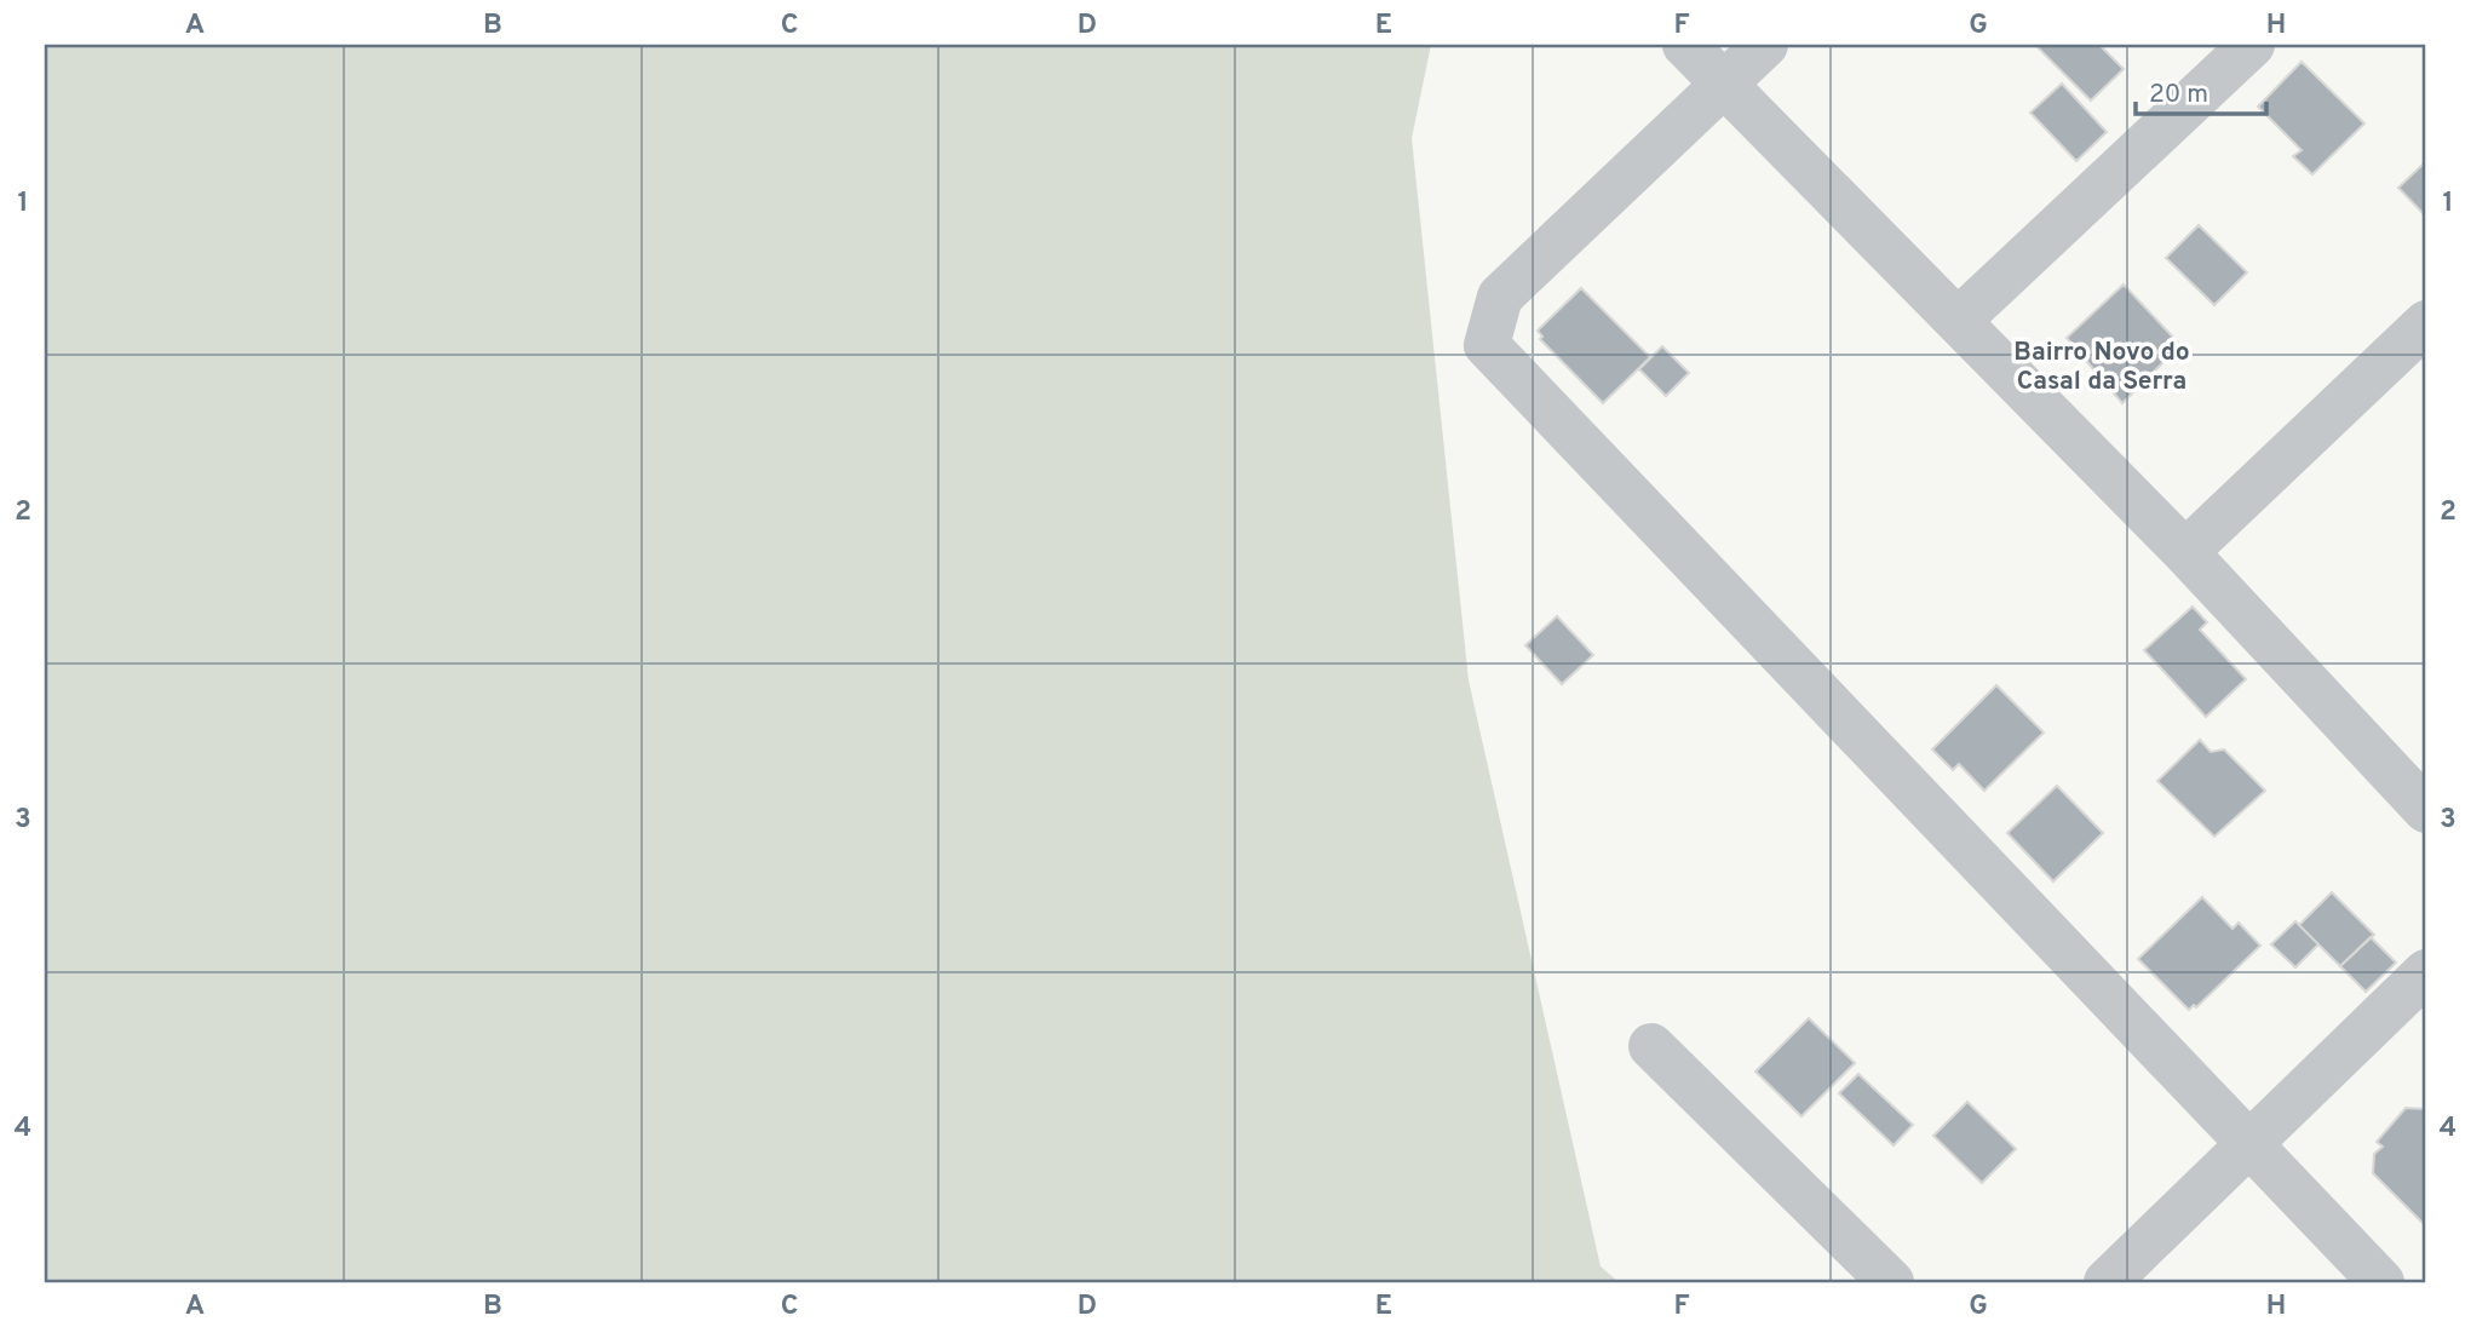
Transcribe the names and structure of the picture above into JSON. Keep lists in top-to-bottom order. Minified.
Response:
{"districts":["Bairro Novo do Casal da Serra"],"scale_bar":"20 m","grid":{"columns":["A","B","C","D","E","F","G","H"],"rows":["1","2","3","4"]}}
